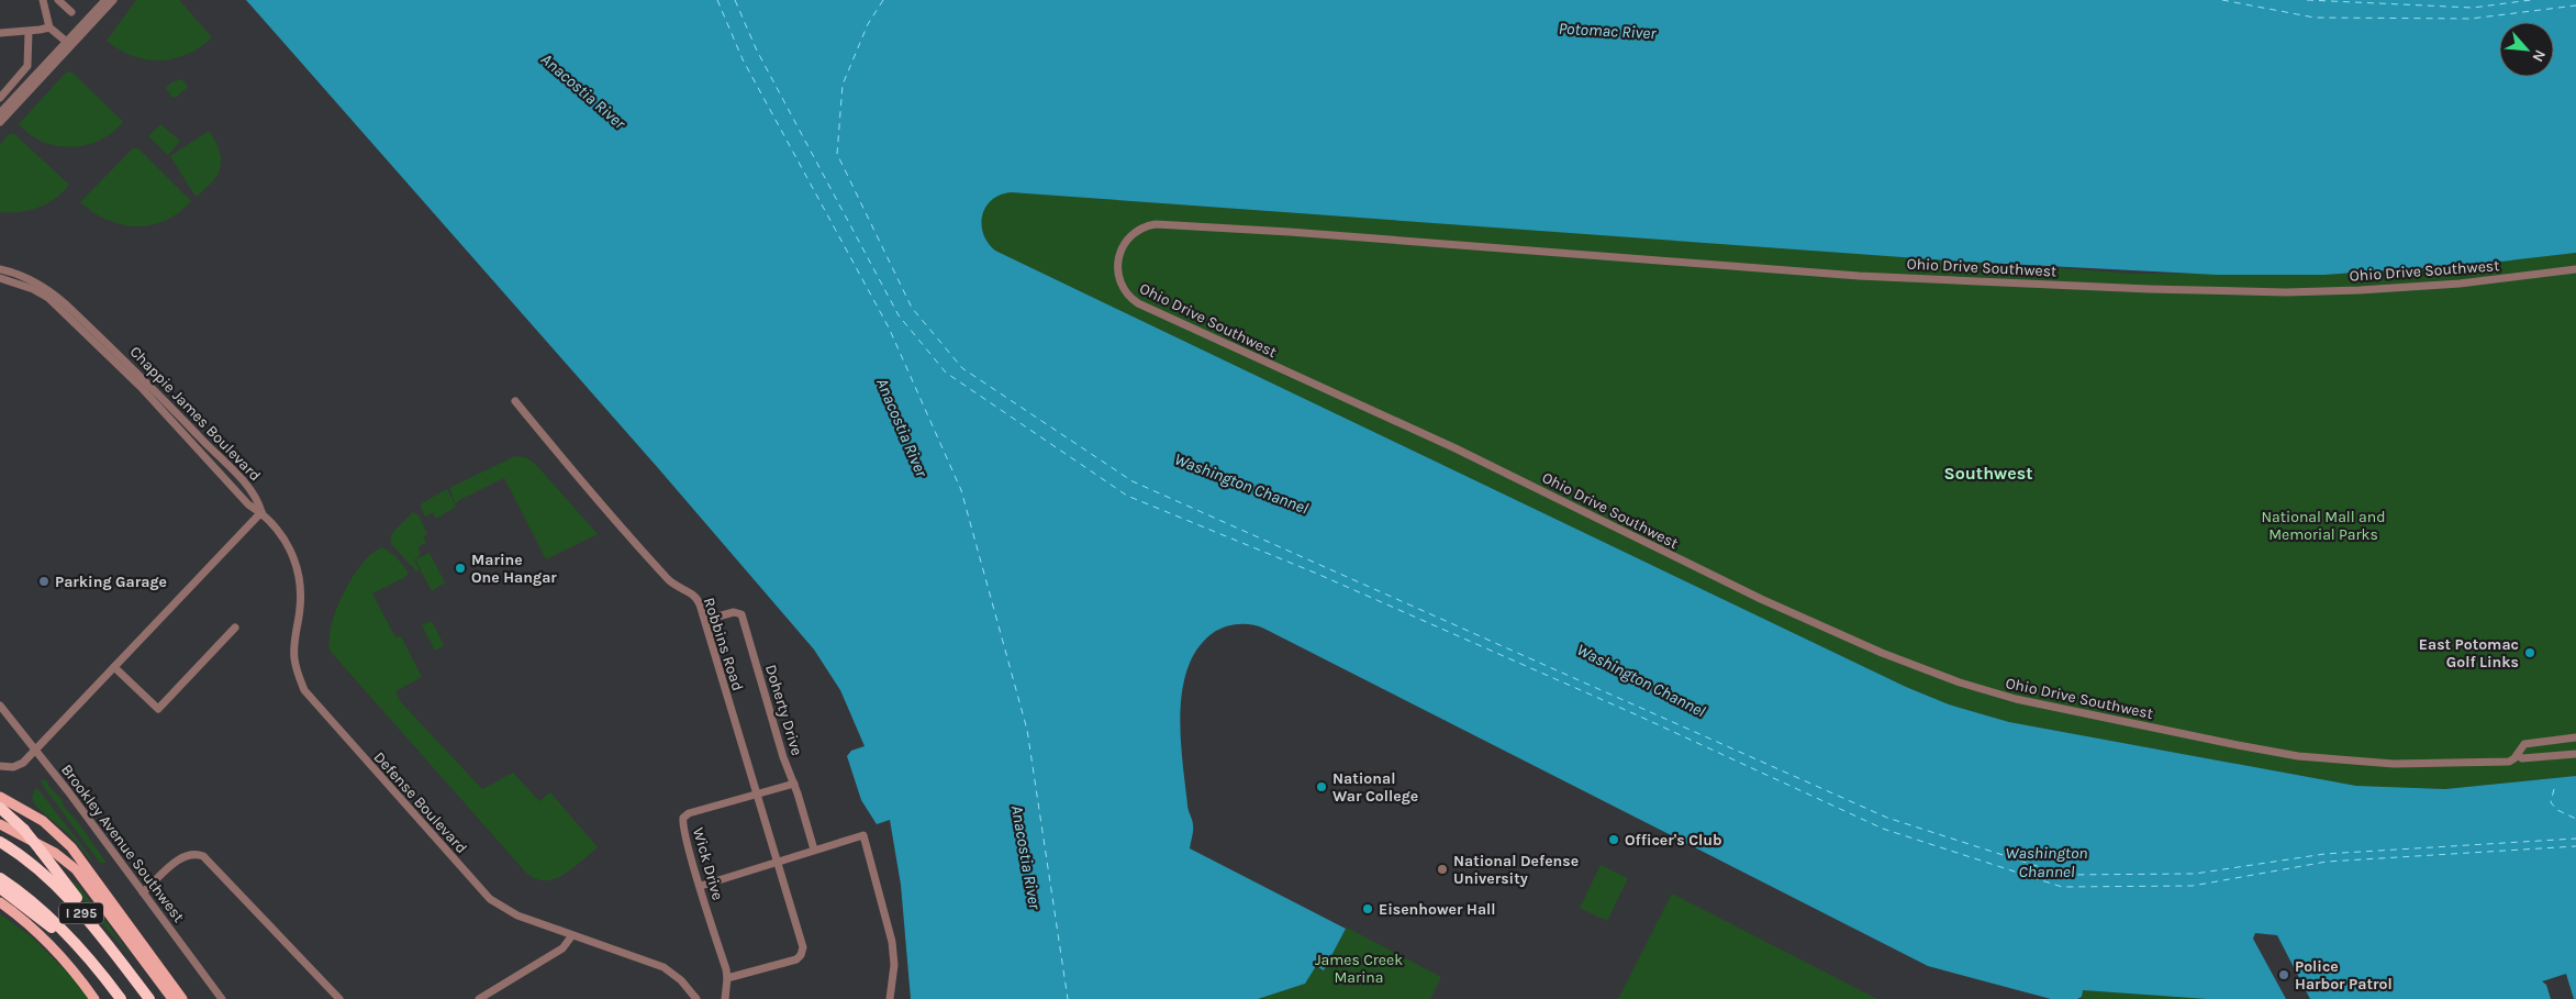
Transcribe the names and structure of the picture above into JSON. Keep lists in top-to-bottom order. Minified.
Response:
{"streets":{"highway":["I 295"],"street":["Ohio Drive Southwest","Chappie James Boulevard","Robbins Road","Doherty Drive","Defense Boulevard","Brookley Avenue Southwest","Wick Drive"]},"crossings":[["Chappie James Boulevard","Defense Boulevard"],["Robbins Road","Doherty Drive"],["Robbins Road","Wick Drive"],["Doherty Drive","Wick Drive"]],"districts":["Southwest"],"water":["Potomac River","Anacostia River","Washington Channel"],"parks":["National Mall and Memorial Parks","James Creek Marina"],"places":["Marine One Hangar","Parking Garage","East Potomac Golf Links","National War College","Officer's Club","National Defense University","Eisenhower Hall","Police Harbor Patrol"],"north":"bottom right"}
